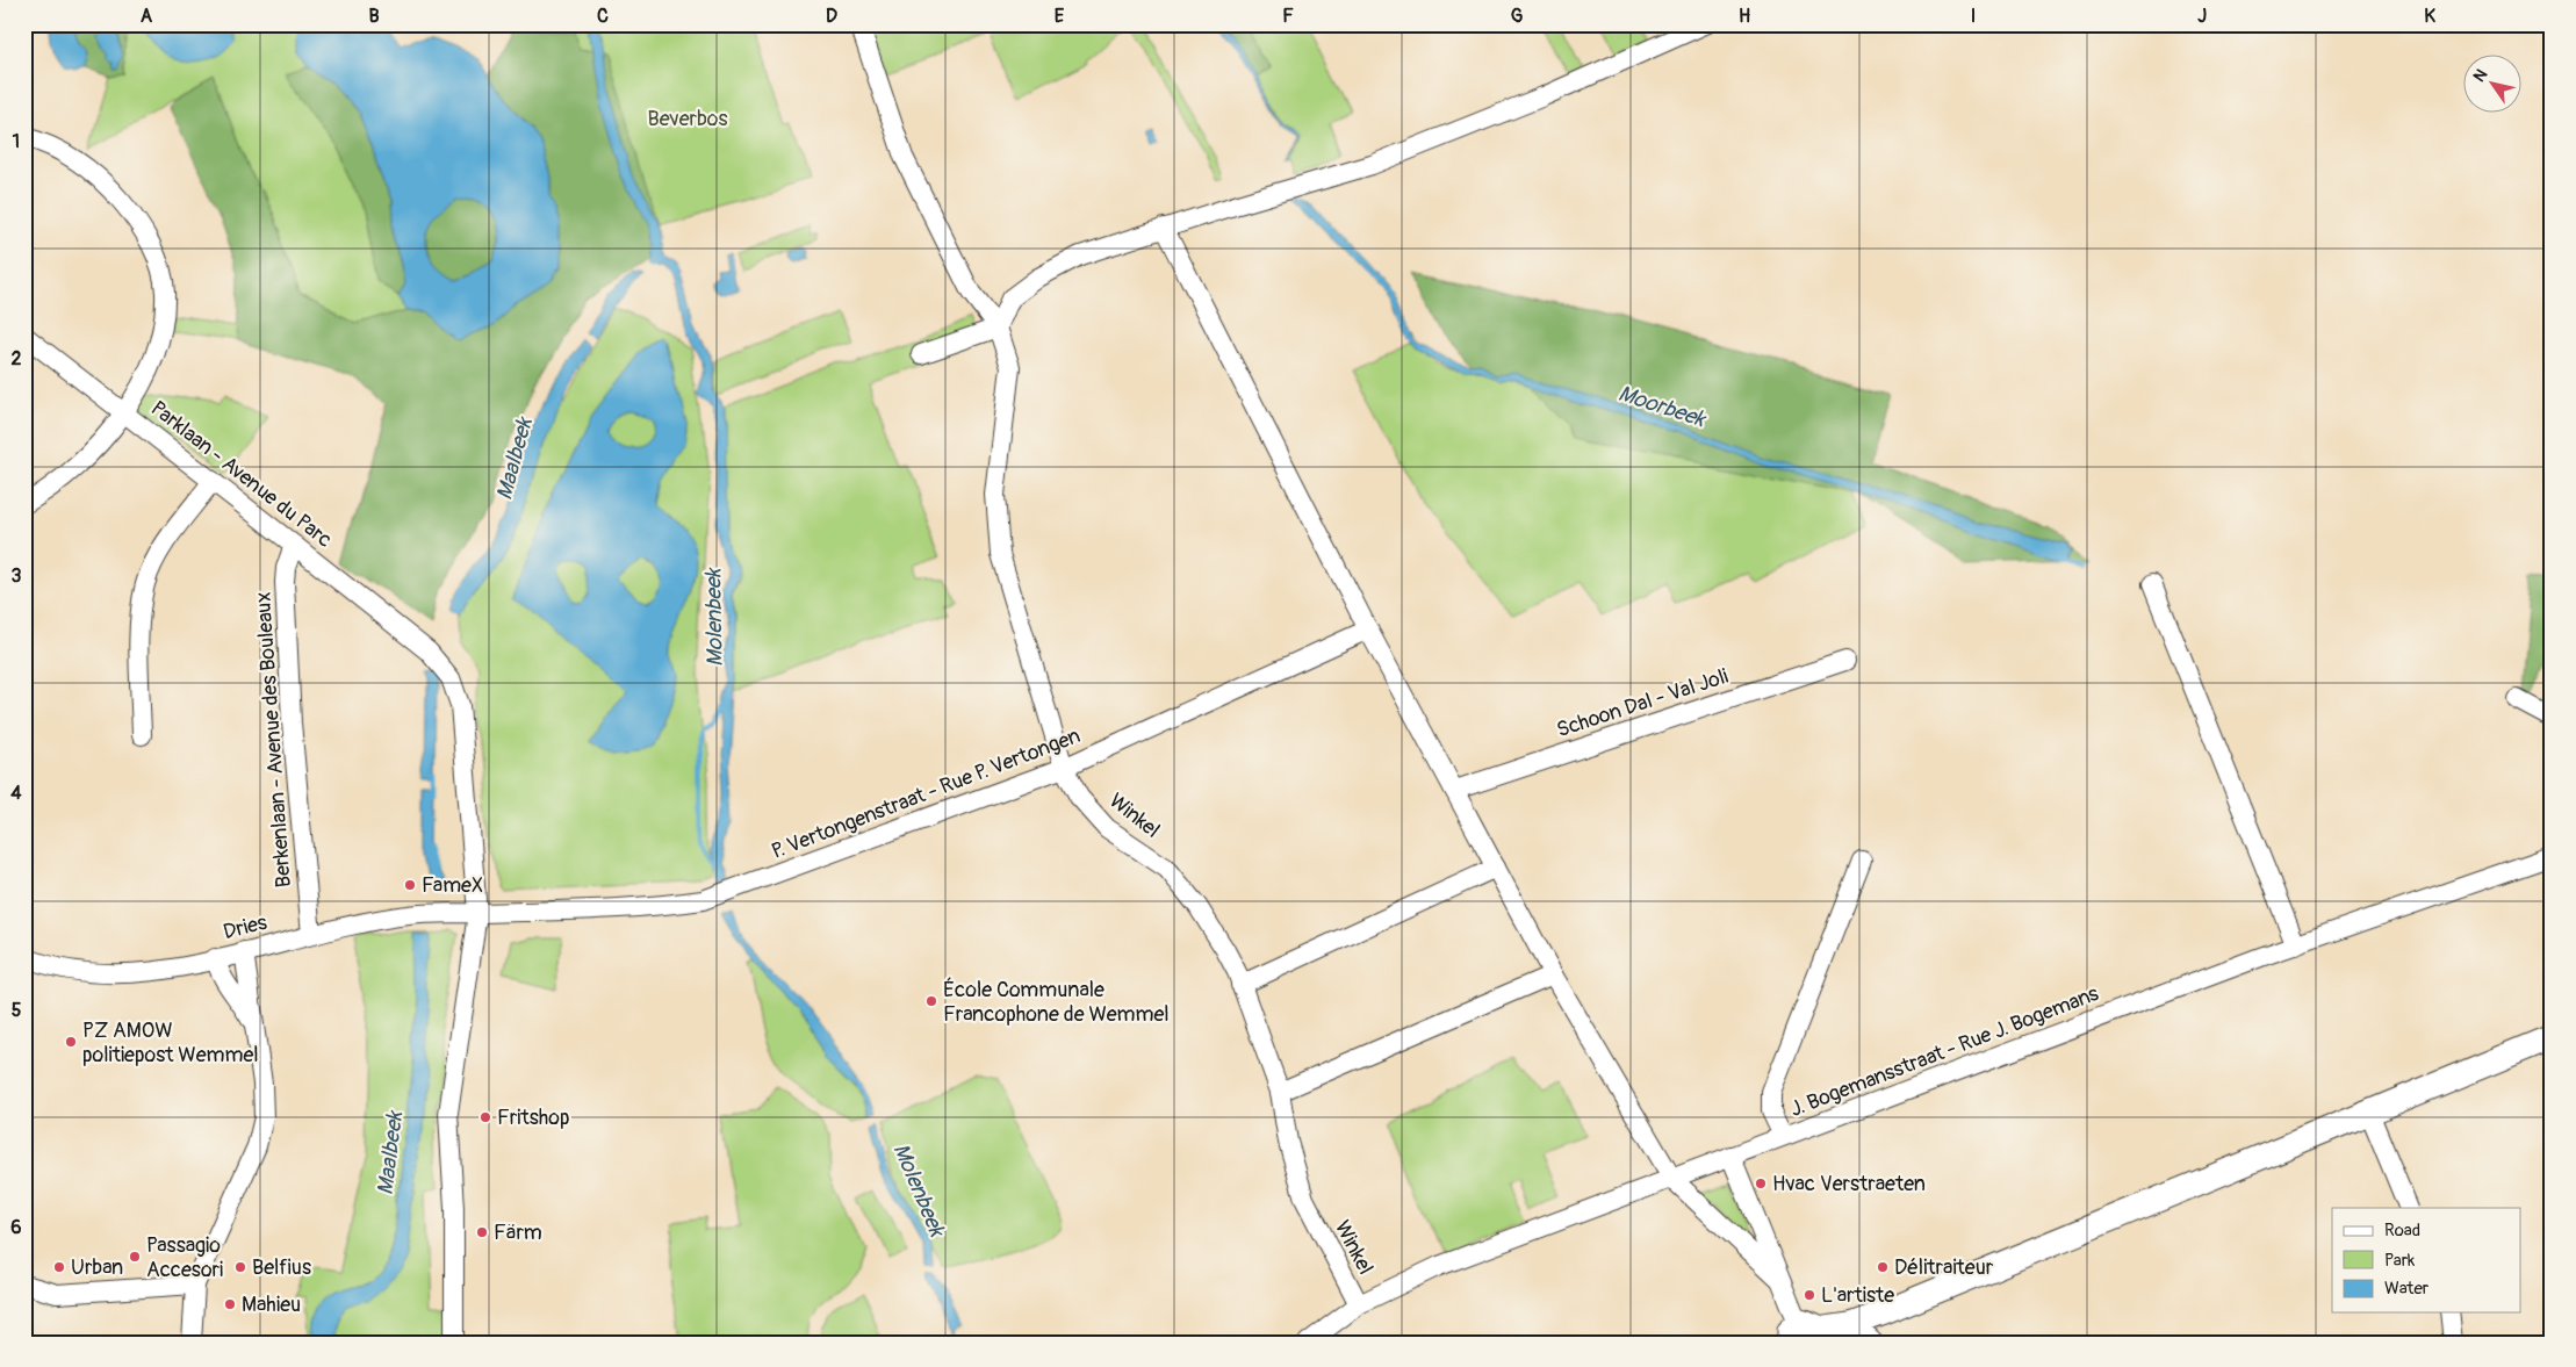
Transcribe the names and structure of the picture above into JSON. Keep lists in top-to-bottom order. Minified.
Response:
{"streets":{"street":["Parklaan - Avenue du Parc","Schoon Dal - Val Joli","Berkenlaan - Avenue des Bouleaux","P. Vertongenstraat - Rue P. Vertongen","Winkel","Dries","J. Bogemansstraat - Rue J. Bogemans"]},"crossings":[["Parklaan - Avenue du Parc","Berkenlaan - Avenue des Bouleaux"],["Parklaan - Avenue du Parc","P. Vertongenstraat - Rue P. Vertongen"],["Parklaan - Avenue du Parc","Dries"],["Berkenlaan - Avenue des Bouleaux","Dries"],["P. Vertongenstraat - Rue P. Vertongen","Winkel"],["P. Vertongenstraat - Rue P. Vertongen","Dries"],["Winkel","J. Bogemansstraat - Rue J. Bogemans"]],"water":["Moorbeek","Maalbeek","Molenbeek"],"parks":["Beverbos"],"places":["FameX","École Communale Francophone de Wemmel","PZ AMOW politiepost Wemmel","Fritshop","Hvac Verstraeten","Färm","Passagio Accesori","Urban","Belfius","Délitraiteur","L'artiste","Mahieu"],"legend":["Road","Park","Water"],"north":"top left","grid":{"columns":["A","B","C","D","E","F","G","H","I","J","K"],"rows":["1","2","3","4","5","6"]}}
